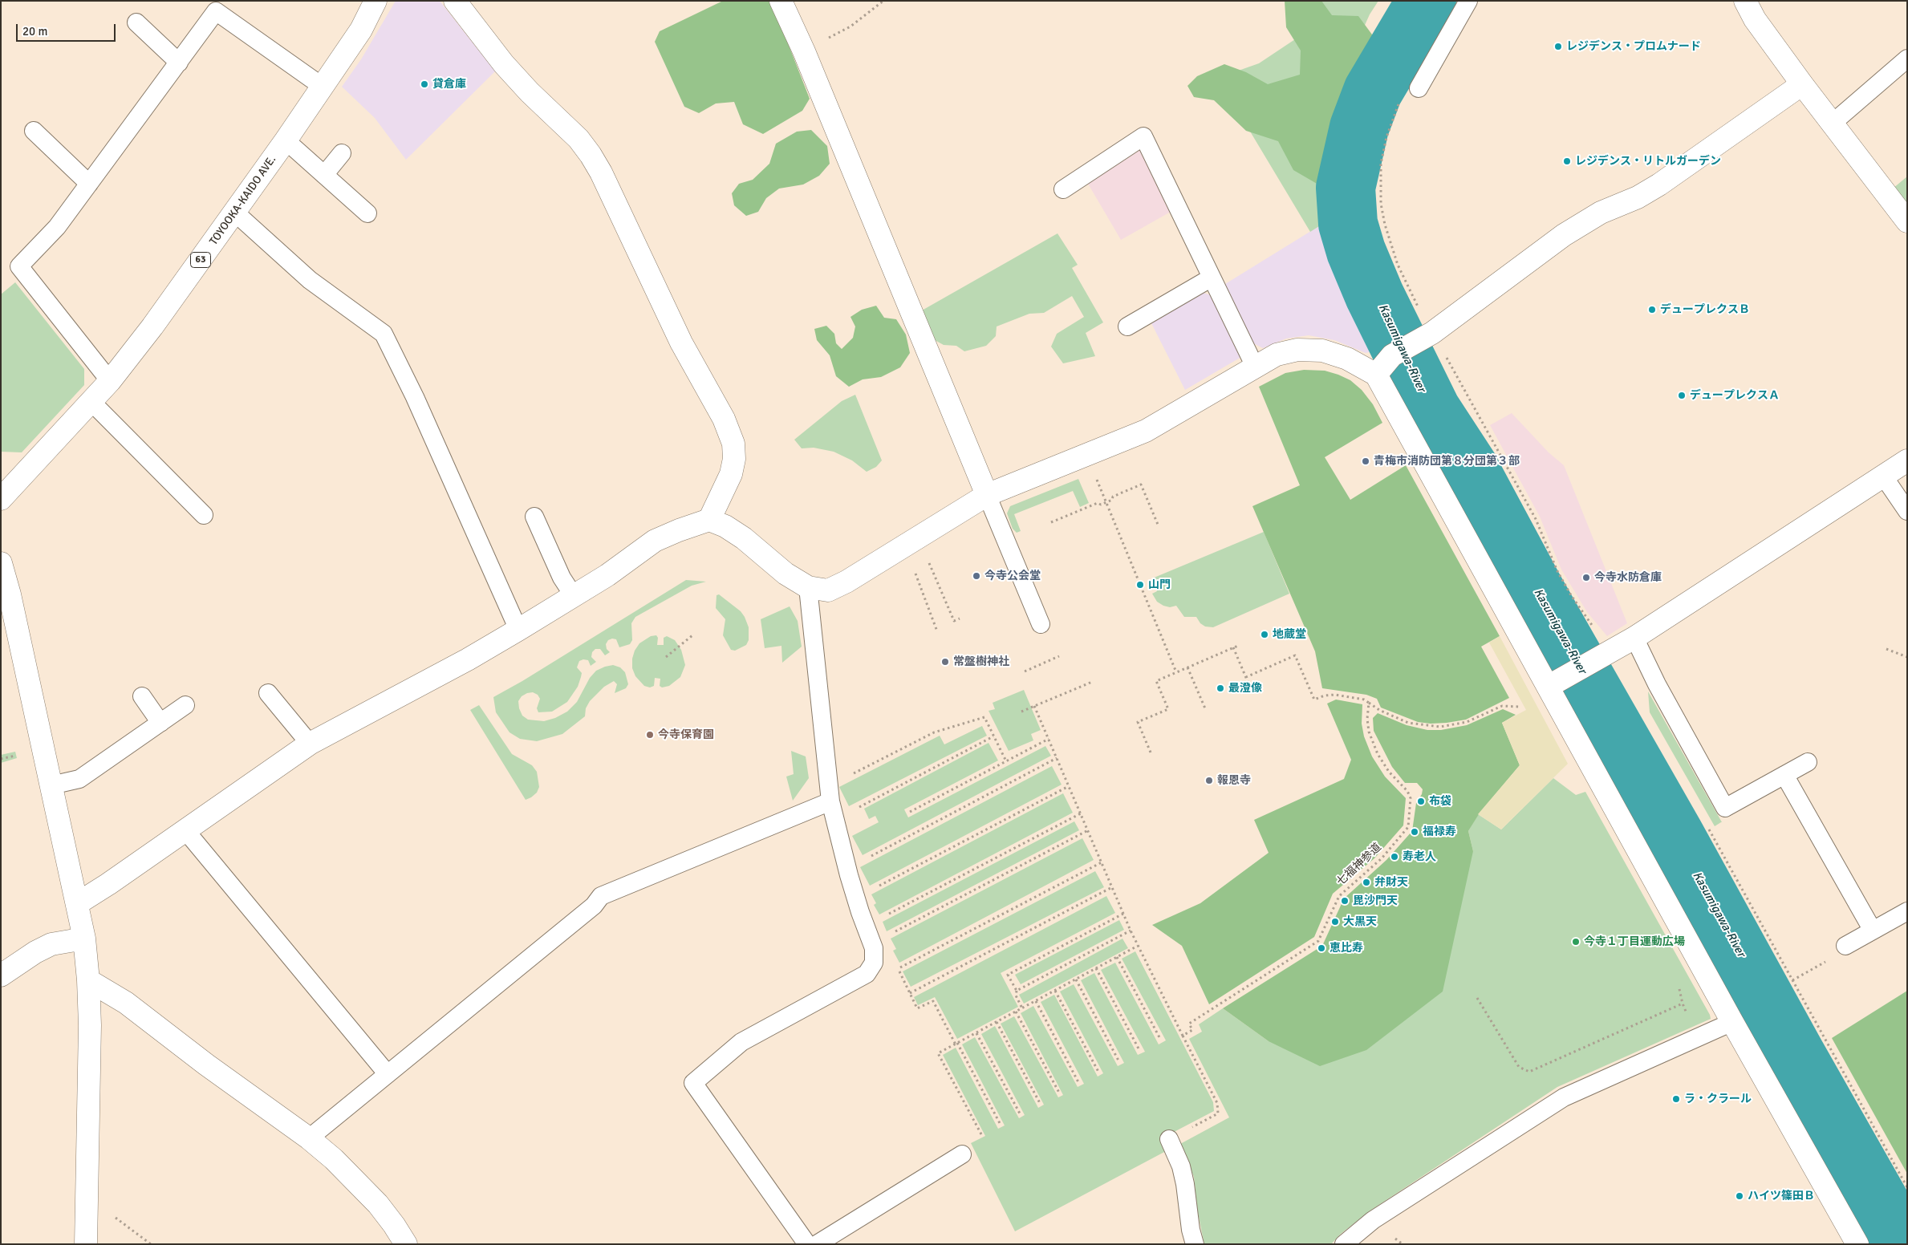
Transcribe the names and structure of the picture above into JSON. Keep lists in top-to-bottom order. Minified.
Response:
{"streets":{"street":["TOYOOKA-KAIDO AVE.","63"],"path":["七福神参道"]},"water":["Kasumigawa-River"],"places":["レジデンス・プロムナード","貸倉庫","レジデンス・リトルガーデン","デュープレクスＢ","デュープレクスＡ","青梅市消防団第８分団第３部","今寺公会堂","今寺水防倉庫","山門","地蔵堂","常盤樹神社","最澄像","今寺保育園","報恩寺","布袋","福禄寿","寿老人","弁財天","毘沙門天","大黒天","今寺１丁目運動広場","恵比寿","ラ・クラール","ハイツ篠田Ｂ"],"scale_bar":"20 m"}
